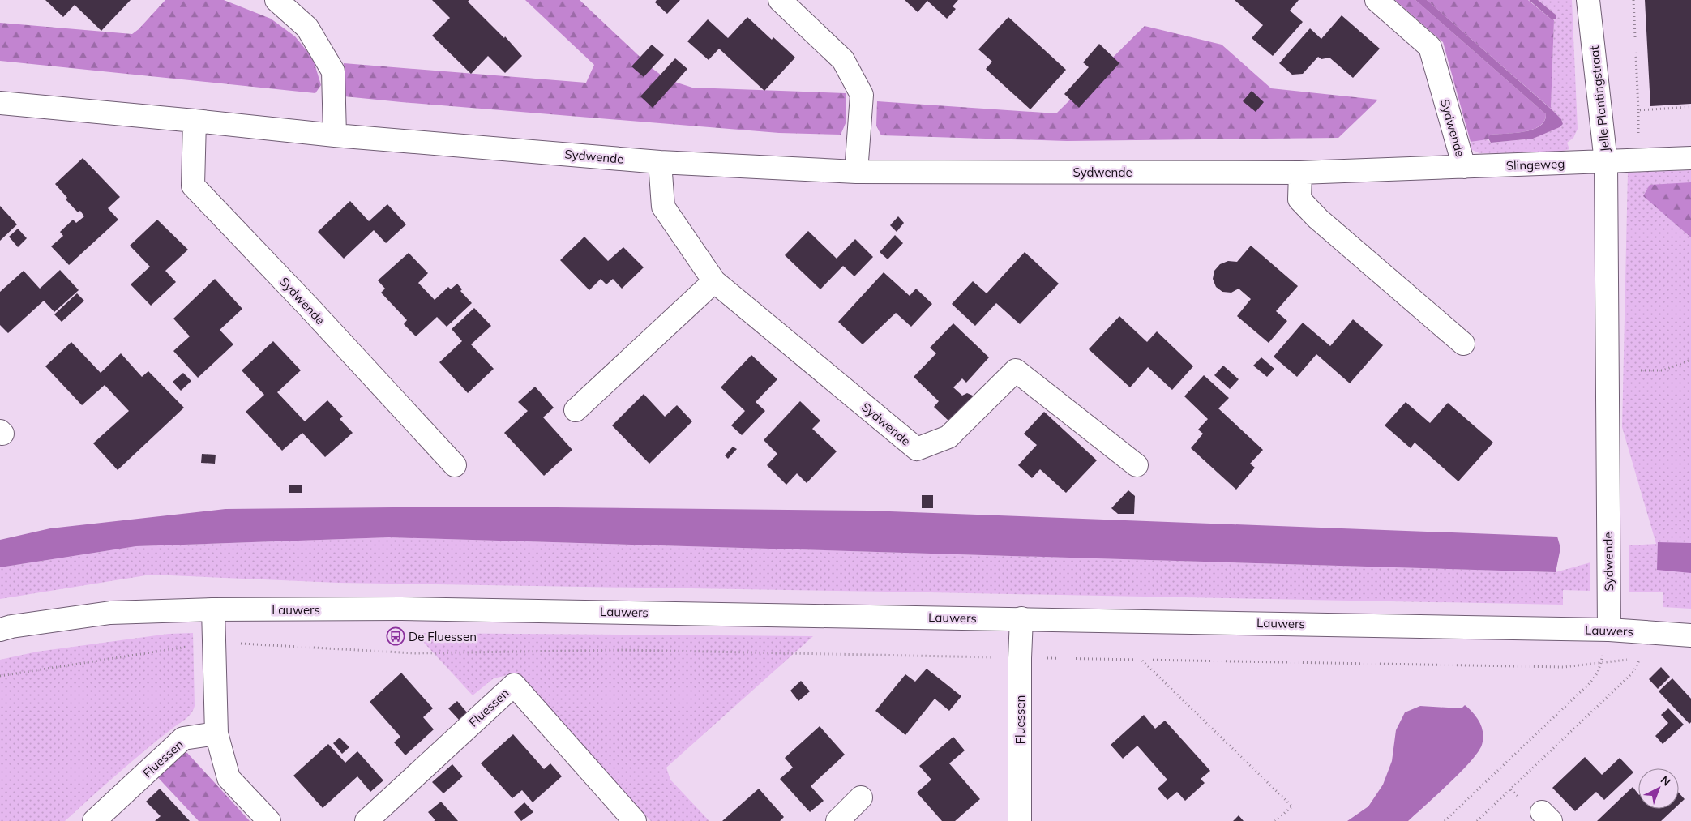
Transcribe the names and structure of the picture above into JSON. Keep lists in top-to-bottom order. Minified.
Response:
{"streets":{"street":["Jelle Plantingstraat","Sydwende","Slingeweg","Lauwers","Fluessen"]},"crossings":[["Jelle Plantingstraat","Sydwende"],["Jelle Plantingstraat","Slingeweg"],["Sydwende","Slingeweg"],["Sydwende","Lauwers"],["Lauwers","Fluessen"]],"places":{"bus stop":["De Fluessen"]},"north":"top right"}
